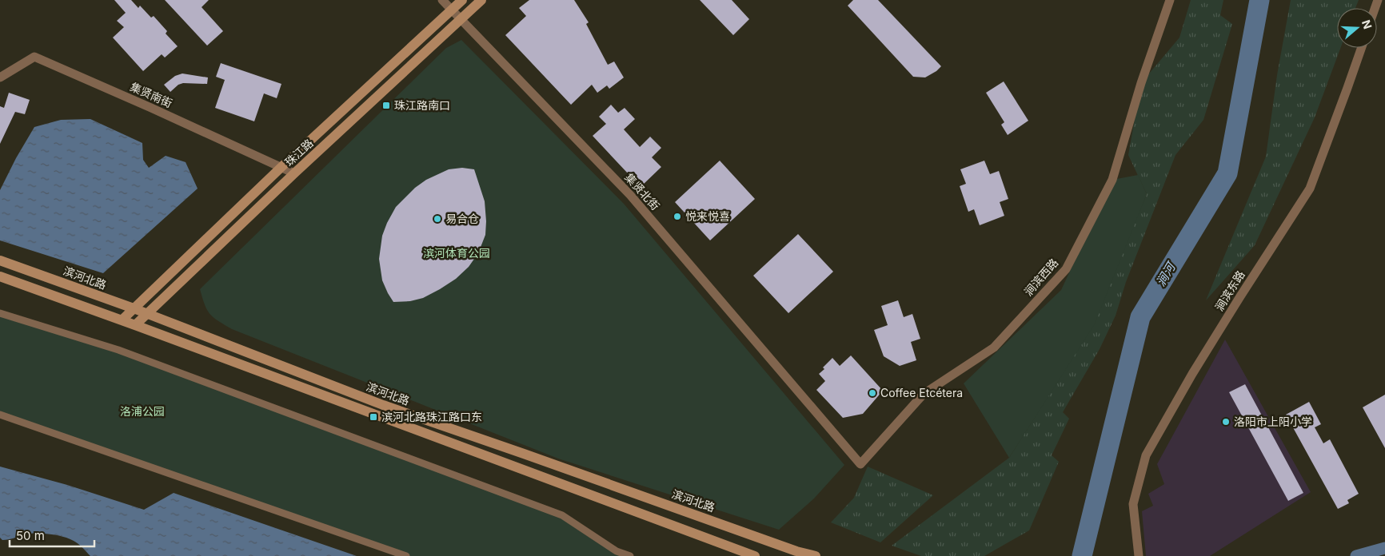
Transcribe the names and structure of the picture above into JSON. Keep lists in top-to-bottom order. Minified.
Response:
{"streets":{"main road":["珠江路","滨河北路"],"street":["集贤南街","集贤北街","涧滨西路","涧滨东路"]},"crossings":[["集贤南街","珠江路"],["珠江路","集贤北街"],["珠江路","滨河北路"],["集贤北街","涧滨西路"]],"water":["涧河"],"parks":["滨河体育公园","洛浦公园"],"places":{"transit":["珠江路南口","滨河北路珠江路口东"],"other":["悦来悦喜","易合仓","Coffee Etcétera","洛阳市上阳小学"]},"scale_bar":"50 m","north":"right"}
